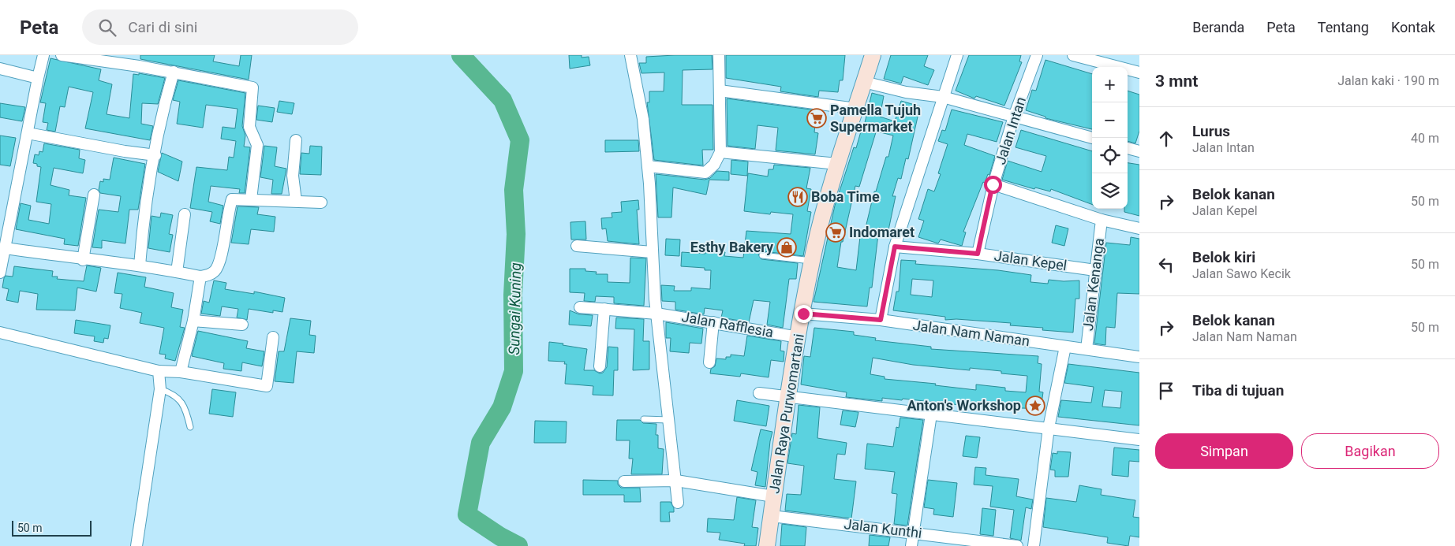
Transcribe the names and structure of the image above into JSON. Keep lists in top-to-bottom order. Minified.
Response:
{"streets":{"street":["Jalan Intan","Jalan Kepel","Jalan Kenanga","Jalan Rafflesia","Jalan Nam Naman","Jalan Raya Purwomartani","Jalan Kunthi"]},"crossings":[["Jalan Intan","Jalan Kepel"],["Jalan Kepel","Jalan Kenanga"],["Jalan Kenanga","Jalan Nam Naman"],["Jalan Rafflesia","Jalan Raya Purwomartani"],["Jalan Nam Naman","Jalan Raya Purwomartani"],["Jalan Raya Purwomartani","Jalan Kunthi"]],"water":["Sungai Kuning"],"places":{"supermarket":["Pamella Tujuh Supermarket","Indomaret"],"restaurant":["Boba Time"],"shop":["Esthy Bakery"],"place":["Anton's Workshop"]},"scale_bar":"50 m","page":{"header":"Peta","search":"Cari di sini","nav":["Beranda","Peta","Tentang","Kontak"],"heading":["3 mnt","Jalan kaki · 190 m"],"map_buttons":["+","−"],"list":[["Lurus","Jalan Intan","40 m"],["Belok kanan","Jalan Kepel","50 m"],["Belok kiri","Jalan Sawo Kecik","50 m"],["Belok kanan","Jalan Nam Naman","50 m"],"Tiba di tujuan"],"buttons":["Simpan","Bagikan"],"scale":"50 m"}}
